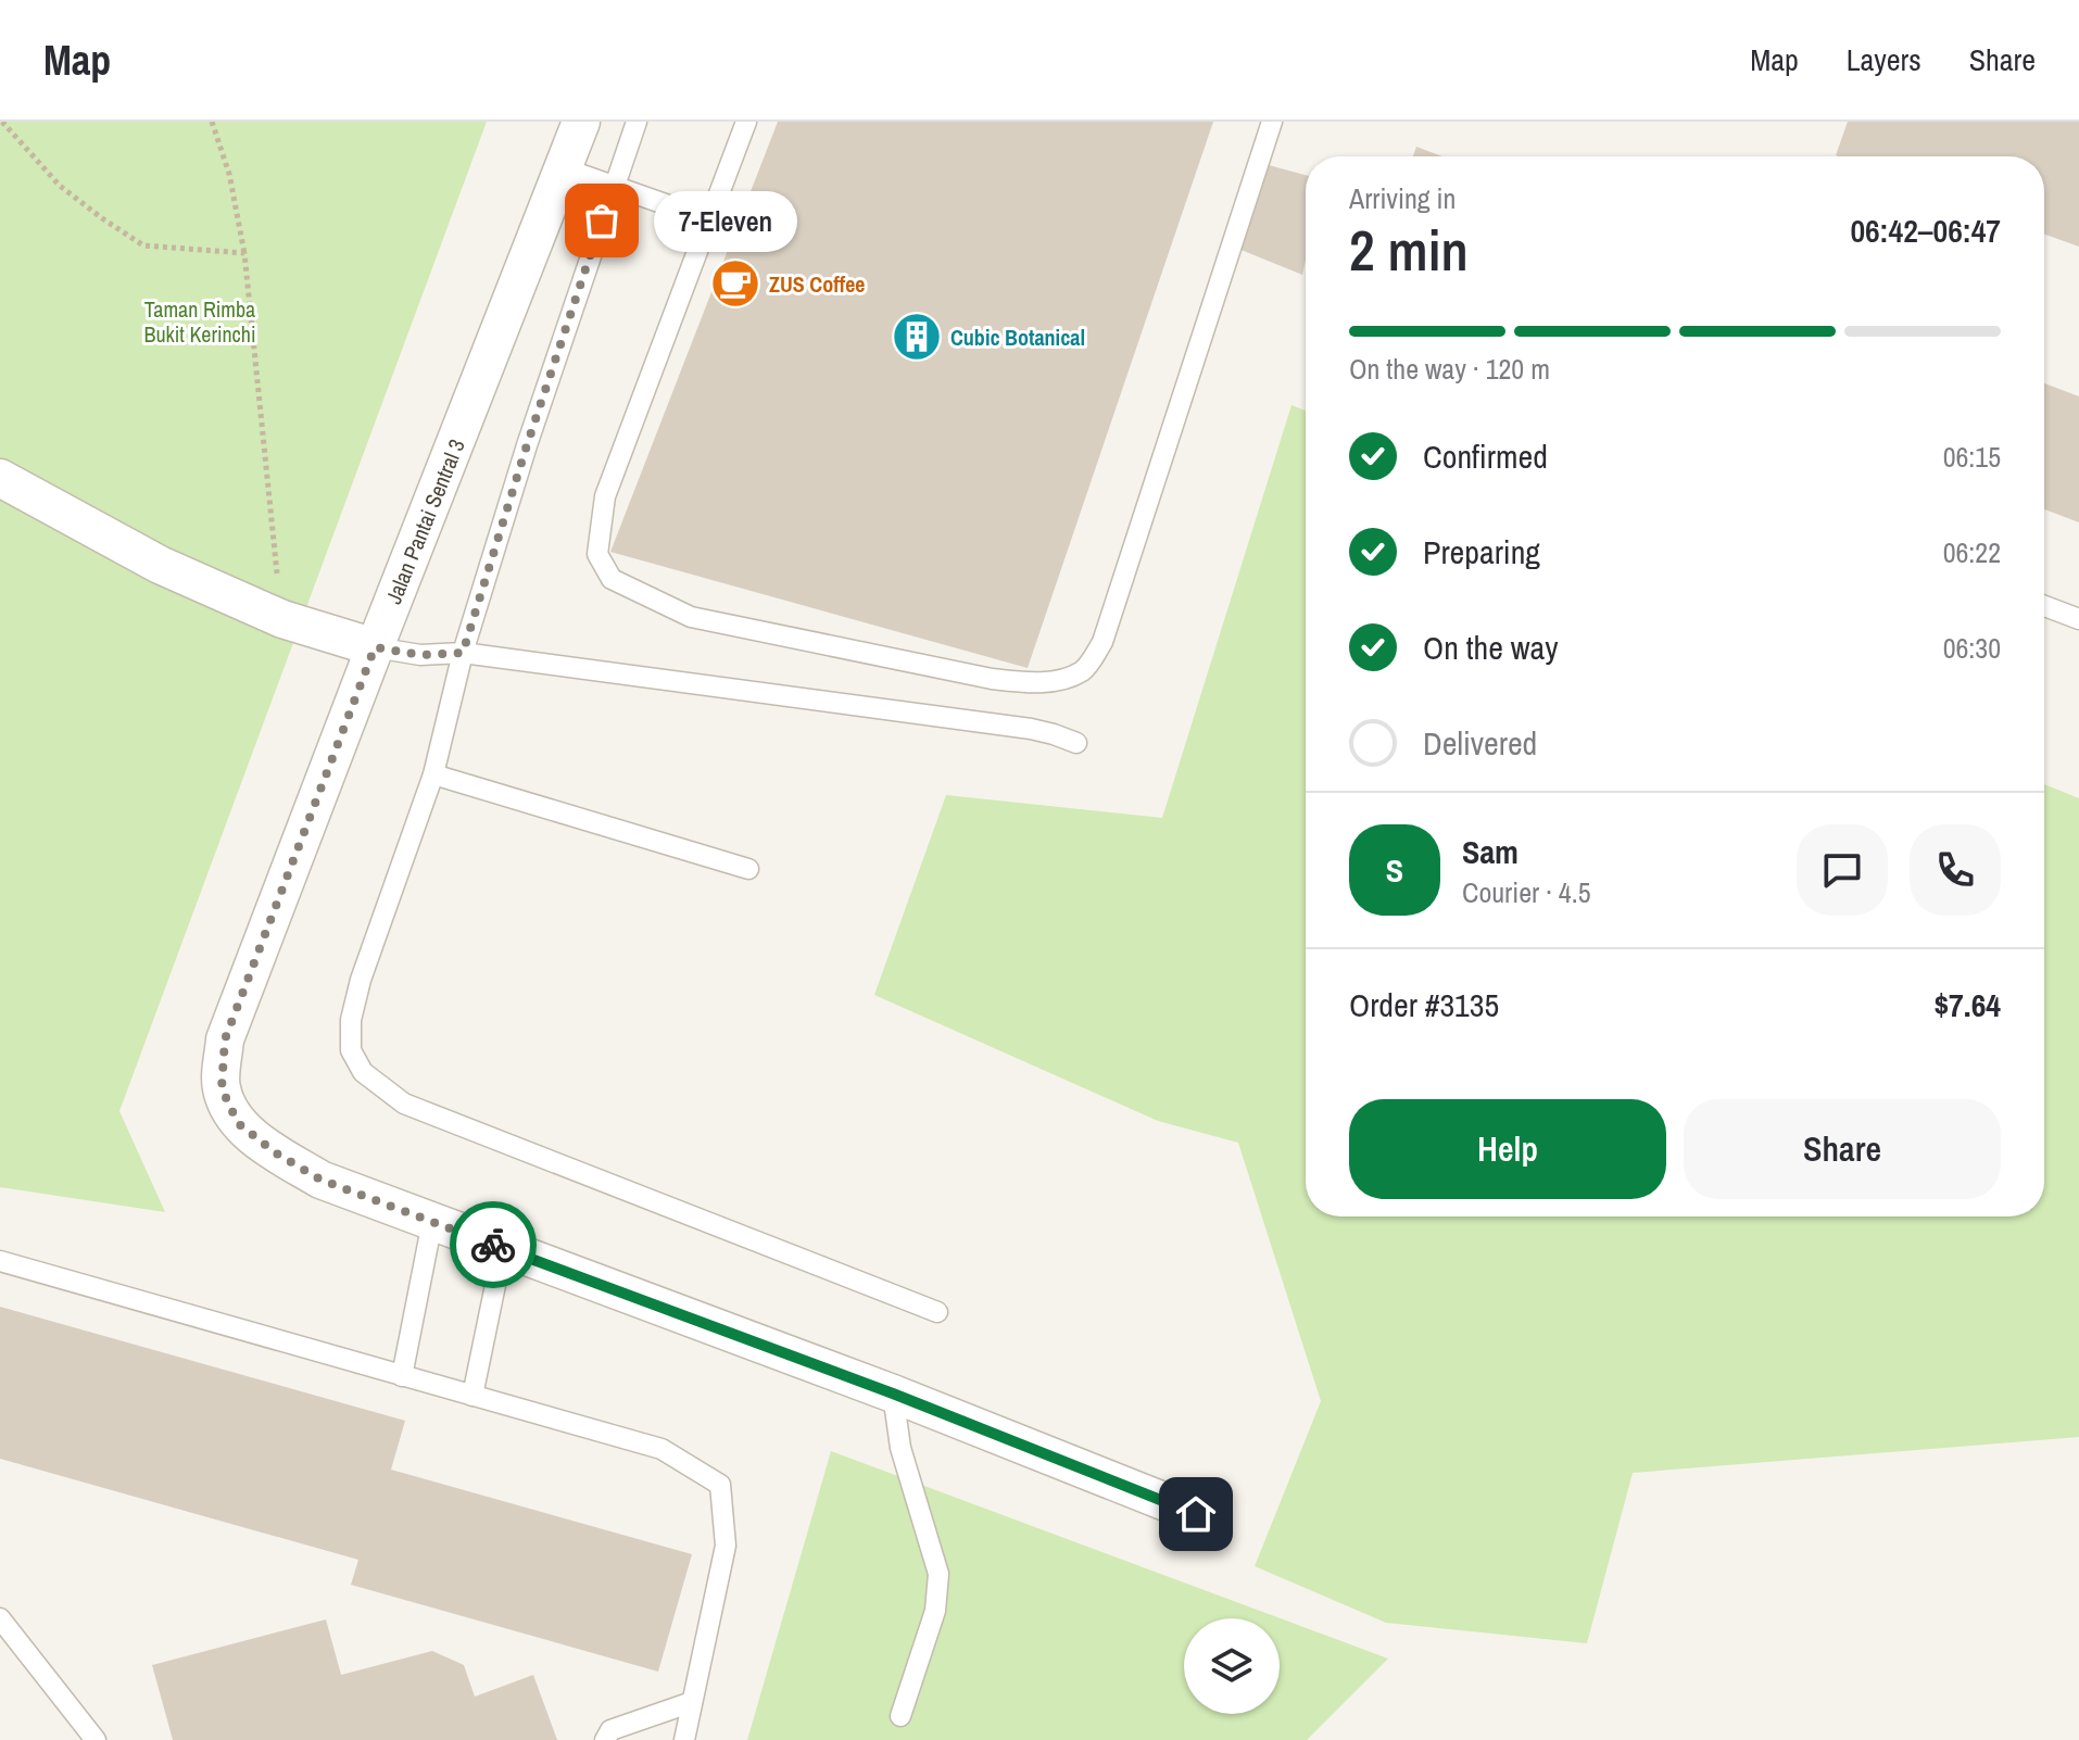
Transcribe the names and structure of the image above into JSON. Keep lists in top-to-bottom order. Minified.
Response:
{"streets":{"street":["Jalan Pantai Sentral 3"]},"parks":["Taman Rimba Bukit Kerinchi"],"places":{"other":["7-Eleven"],"cafe":["ZUS Coffee"],"building":["Cubic Botanical"]},"page":{"header":"Map","nav":["Map","Layers","Share"],"heading":["2 min","Arriving in","06:42–06:47"],"panel":["Sam","Courier · 4.5","Order #3135","$7.64"],"bubble":"7-Eleven","bar":"On the way · 120 m","list":[["Confirmed","06:15"],["Preparing","06:22"],["On the way","06:30"],"Delivered"],"round":"S","buttons":["Help","Share"]}}
